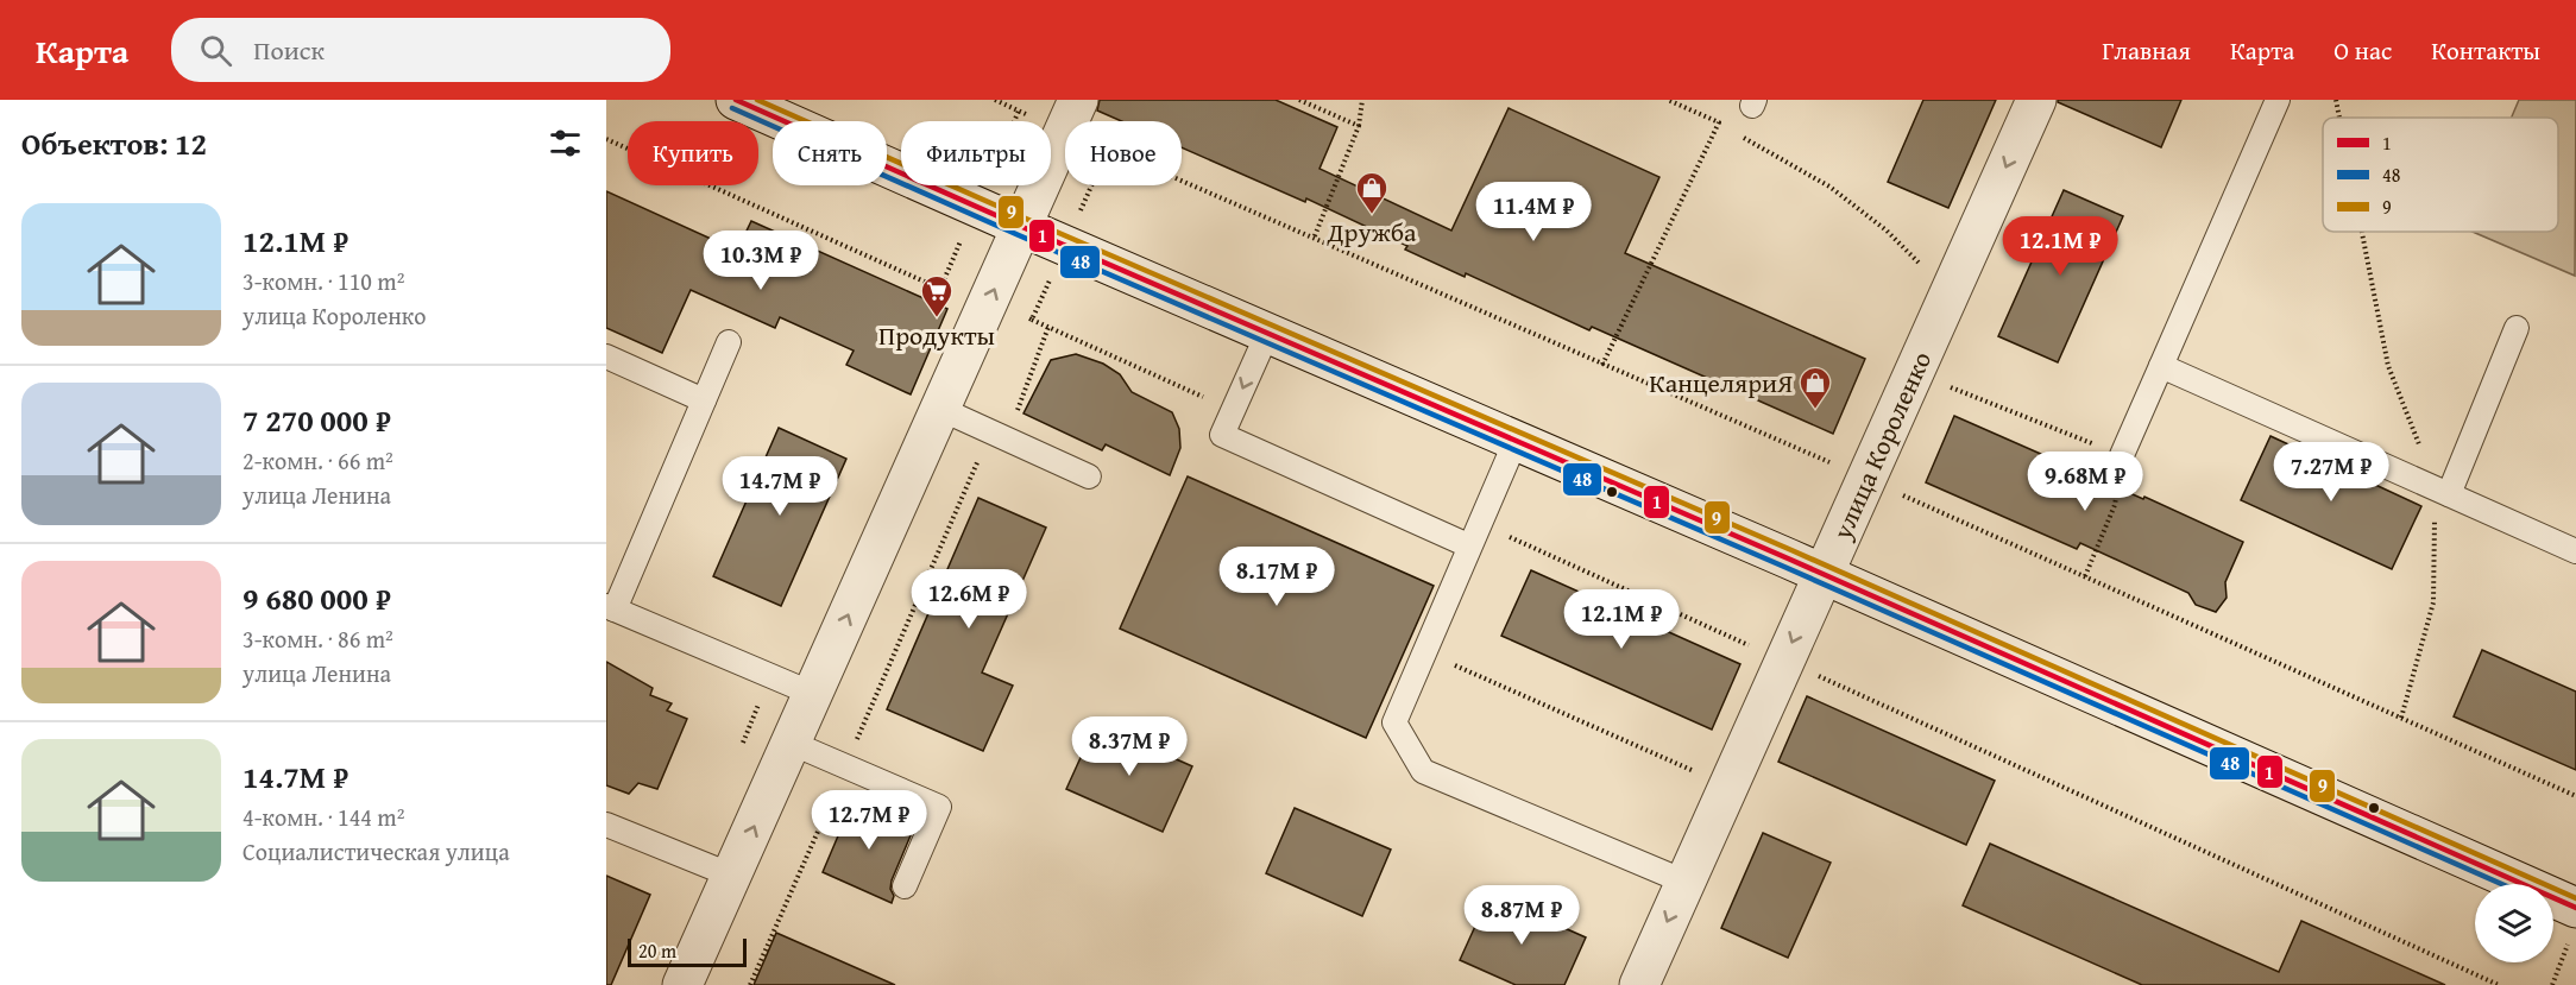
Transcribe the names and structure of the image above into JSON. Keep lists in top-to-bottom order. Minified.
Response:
{"streets":{"main road":["улица Короленко"]},"one_way":["улица Короленко"],"places":{"shop":["Дружба","КанцеляриЯ"],"supermarket":["Продукты"]},"lines":["transit line 1","transit line 9","transit line 48"],"legend":["1","48","9"],"scale_bar":"20 m","page":{"header":"Карта","search":"Поиск","nav":["Главная","Карта","О нас","Контакты"],"heading":"Объектов: 12","chip":["Купить","Снять","Фильтры","Новое"],"price":["11.4M ₽","12.1M ₽","10.3M ₽","7.27M ₽","9.68M ₽","14.7M ₽","8.17M ₽","12.6M ₽","12.1M ₽","8.37M ₽","12.7M ₽","8.87M ₽"],"list":[{"name":"12.1M ₽","note":"3-комн. · 110 m² · улица Короленко"},{"name":"7 270 000 ₽","note":"2-комн. · 66 m² · улица Ленина"},{"name":"9 680 000 ₽","note":"3-комн. · 86 m² · улица Ленина"},{"name":"14.7M ₽","note":"4-комн. · 144 m² · Социалистическая улица"}],"scale":"20 m"}}
